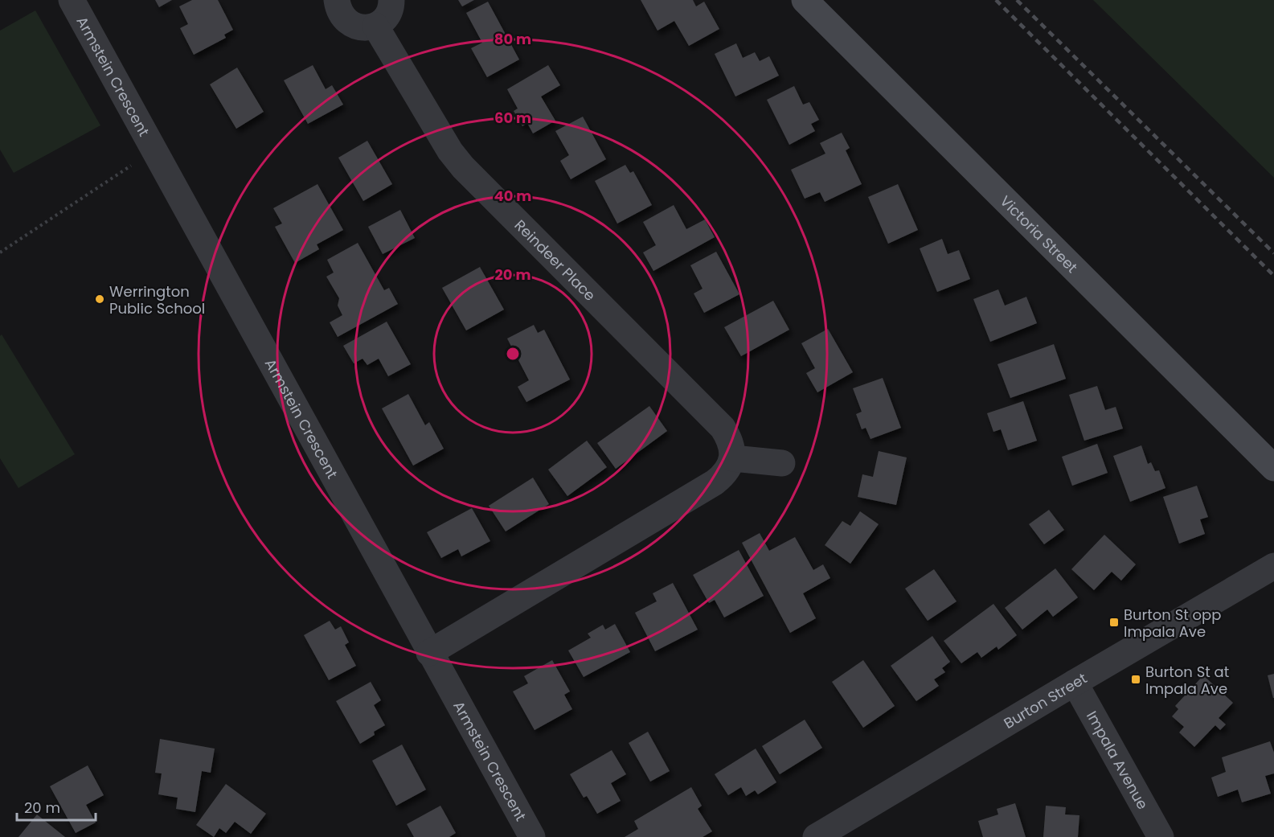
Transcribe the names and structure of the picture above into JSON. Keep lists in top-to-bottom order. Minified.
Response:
{"streets":{"street":["Armstein Crescent","Victoria Street","Reindeer Place","Burton Street","Impala Avenue"]},"crossings":[["Burton Street","Impala Avenue"]],"places":{"other":["Werrington Public School"],"transit":["Burton St opp Impala Ave","Burton St at Impala Ave"]},"scale_bar":"20 m","rings":["80 m","60 m","40 m","20 m"]}
